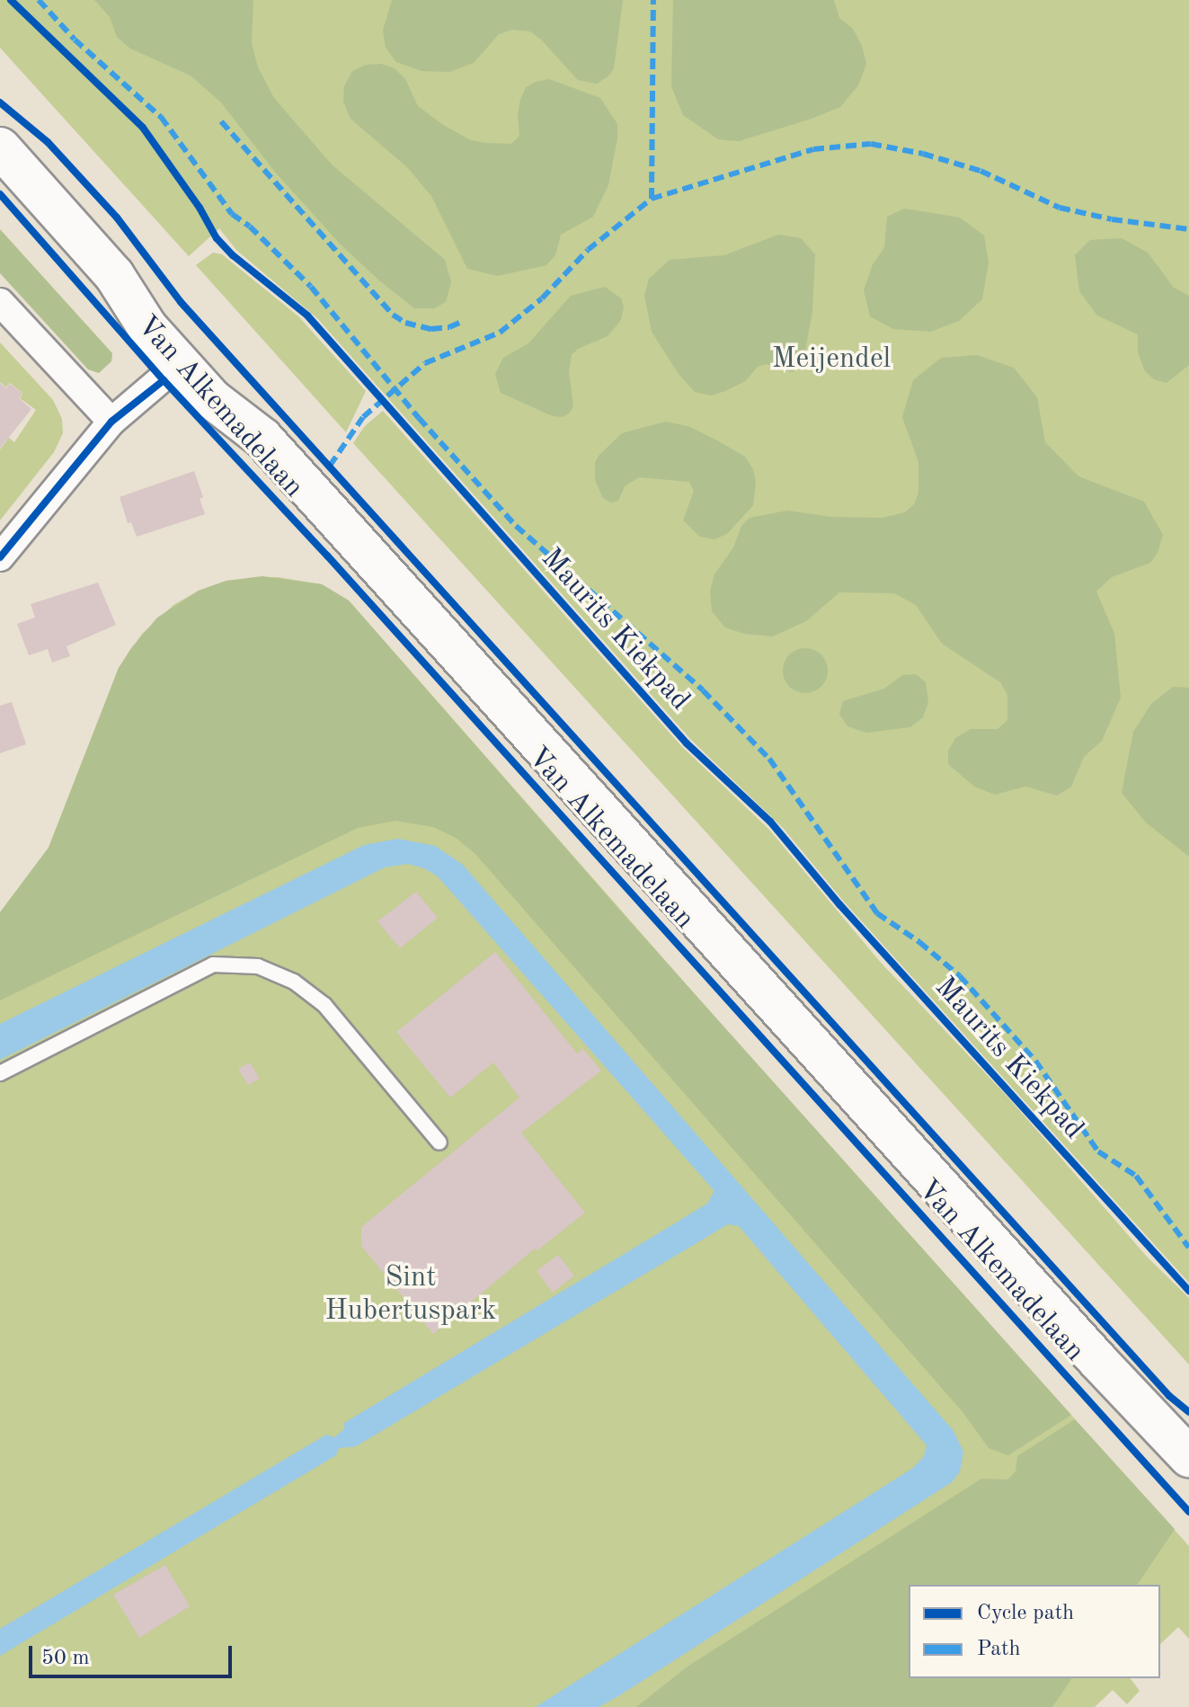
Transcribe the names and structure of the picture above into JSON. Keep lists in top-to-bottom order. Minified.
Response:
{"streets":{"main road":["Van Alkemadelaan"],"cycle path":["Maurits Kiekpad"]},"parks":["Meijendel","Sint Hubertuspark"],"legend":["Cycle path","Path"],"scale_bar":"50 m"}
